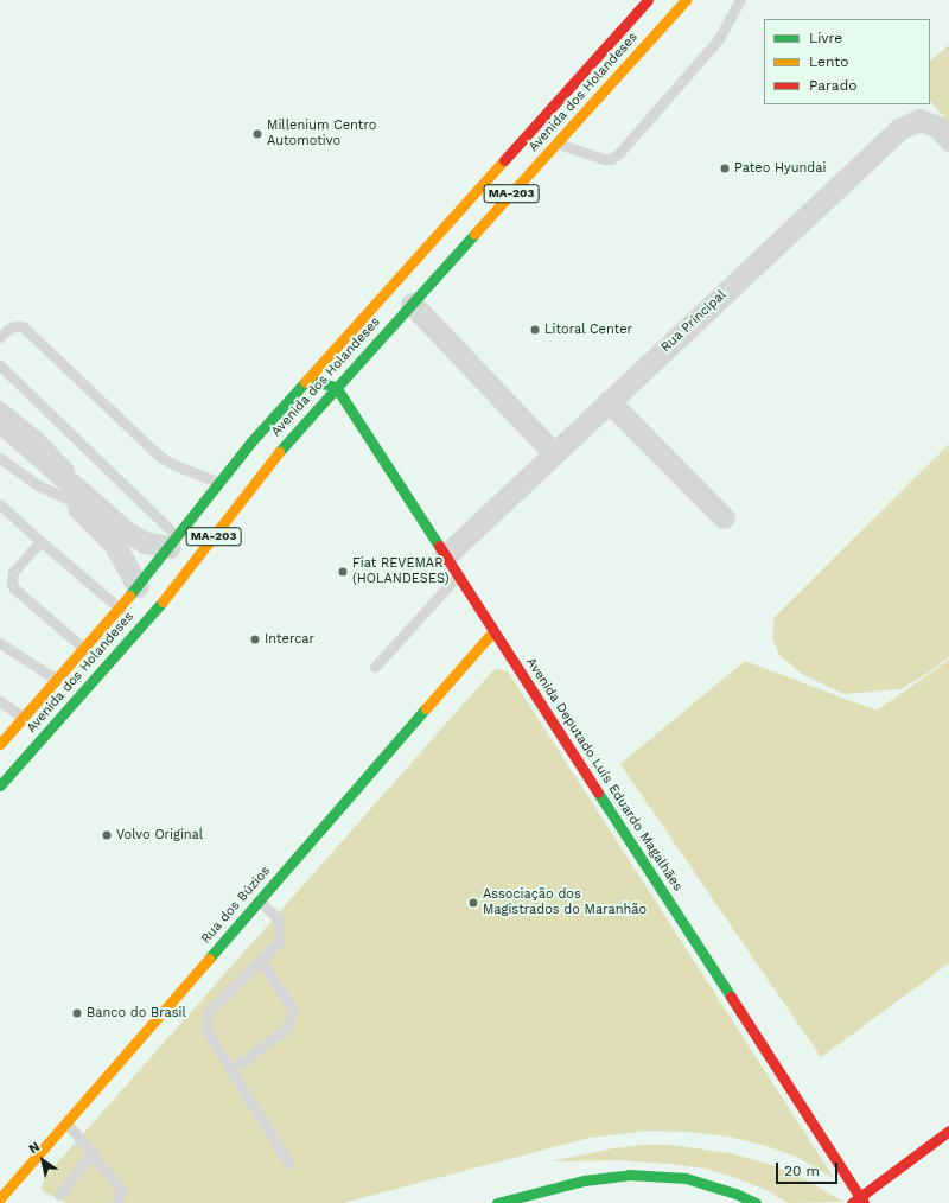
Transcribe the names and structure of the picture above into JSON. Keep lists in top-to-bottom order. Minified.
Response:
{"streets":{"main road":["Avenida dos Holandeses","MA-203","Avenida Deputado Luís Eduardo Magalhães","Rua dos Búzios"],"street":["Rua Principal"]},"crossings":[["Avenida dos Holandeses","Avenida Deputado Luís Eduardo Magalhães"],["Rua Principal","Avenida Deputado Luís Eduardo Magalhães"],["Avenida Deputado Luís Eduardo Magalhães","Rua dos Búzios"]],"places":["Millenium Centro Automotivo","Pateo Hyundai","Litoral Center","Fiat REVEMAR (HOLANDESES)","Intercar","Volvo Original","Associação dos Magistrados do Maranhão","Banco do Brasil"],"legend":["Livre","Lento","Parado"],"scale_bar":"20 m","north":"top left"}
